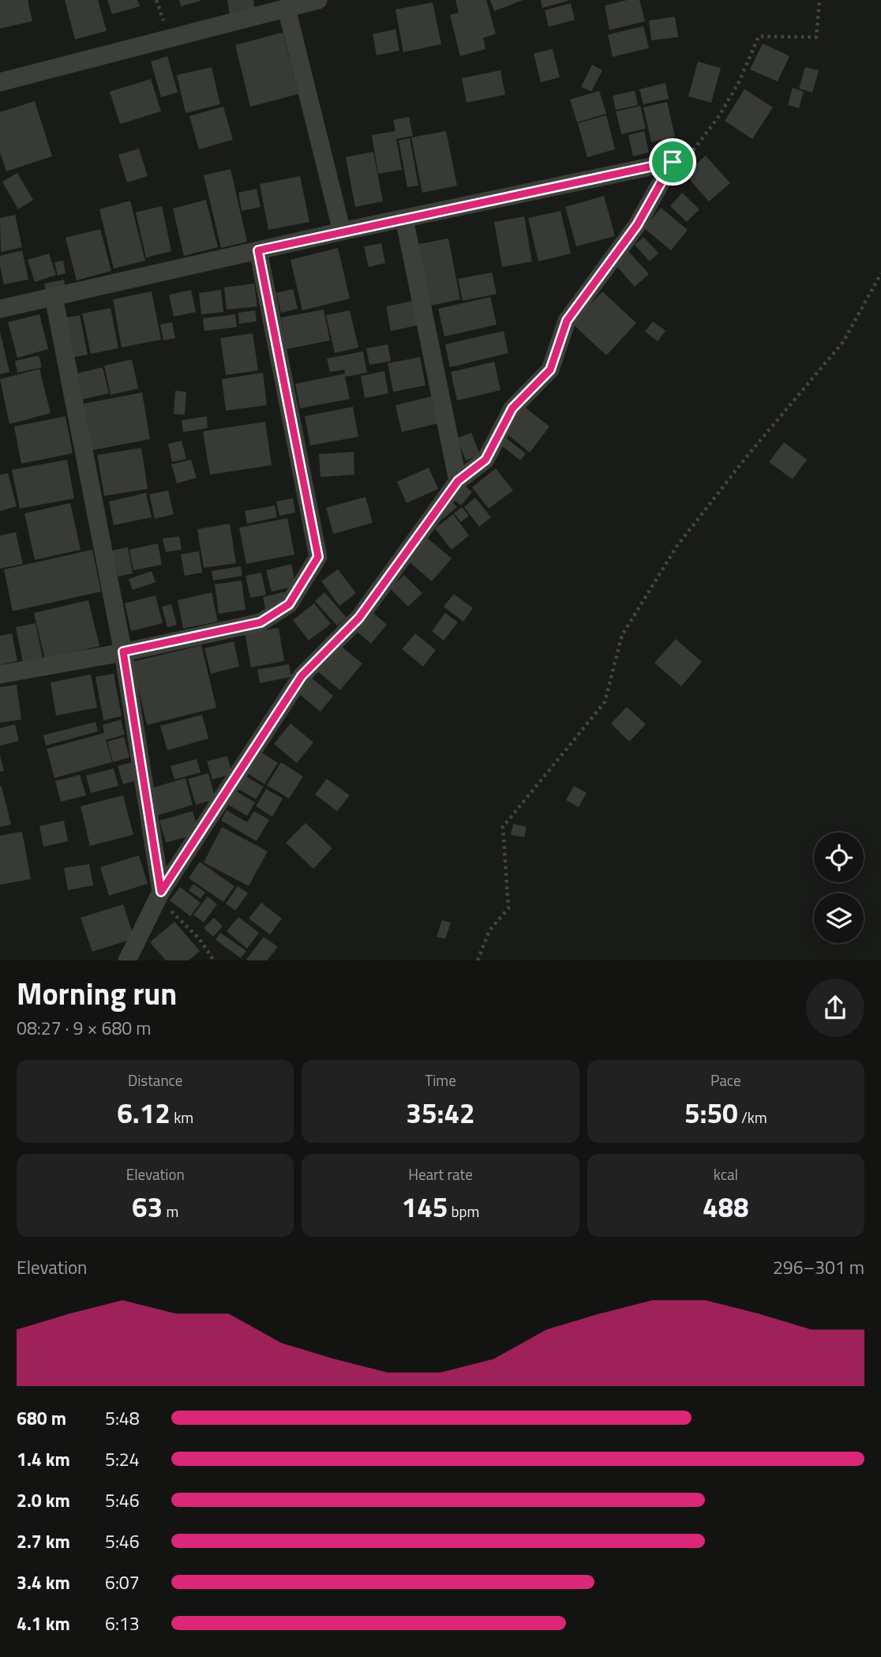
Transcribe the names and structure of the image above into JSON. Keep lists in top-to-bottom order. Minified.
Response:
{"page":{"heading":["Morning run","08:27 · 9 × 680 m"],"stats":[["Distance","6.12 km"],["Time","35:42"],["Pace","5:50 /km"],["Elevation","63 m"],["Heart rate","145 bpm"],["kcal","488"]],"chart":["Elevation","296–301 m"],"list":[{"name":"680 m","note":"5:48"},{"name":"1.4 km","note":"5:24"},{"name":"2.0 km","note":"5:46"},{"name":"2.7 km","note":"5:46"},{"name":"3.4 km","note":"6:07"},{"name":"4.1 km","note":"6:13"}]}}
